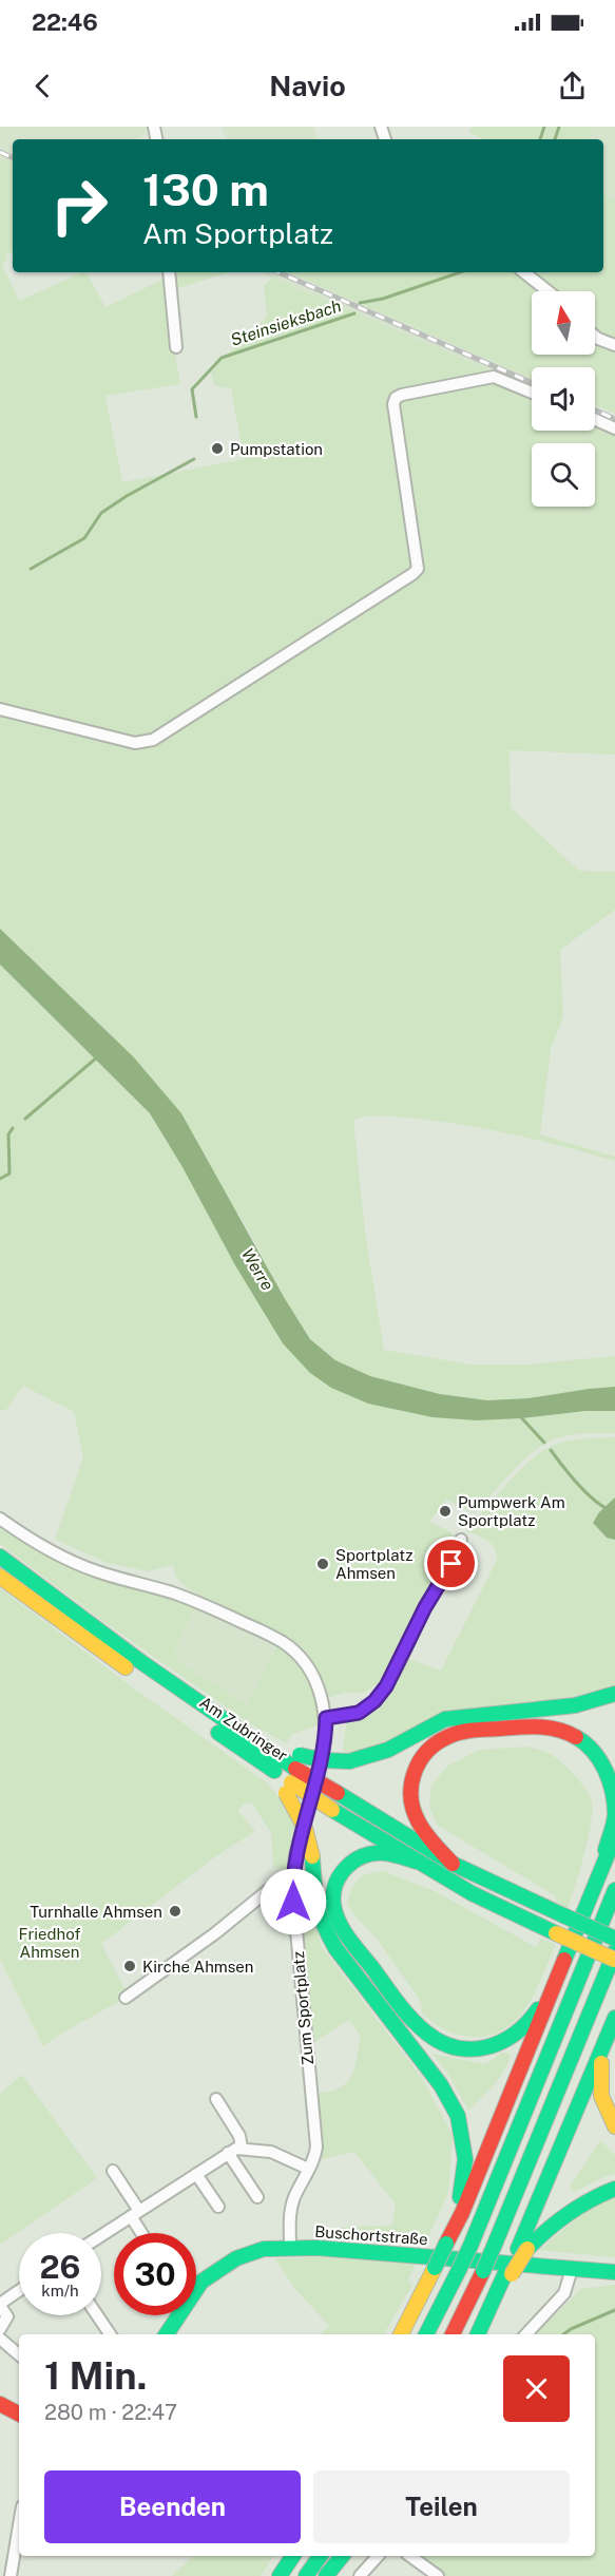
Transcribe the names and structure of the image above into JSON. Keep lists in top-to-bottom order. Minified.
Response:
{"streets":{"main road":["Am Zubringer","Buschortstraße"],"street":["Zum Sportplatz"]},"crossings":[["Zum Sportplatz","Buschortstraße"]],"water":["Steinsieksbach","Werre"],"parks":["Friedhof Ahmsen"],"places":["Pumpstation","Pumpwerk Am Sportplatz","Sportplatz Ahmsen","Turnhalle Ahmsen","Kirche Ahmsen"],"north":"top","page":{"status":"22:46","header":"Navio","turn":["130 m","Am Sportplatz"],"speed":"26 km/h","limit":"30","heading":["1 Min.","280 m · 22:47"],"buttons":["Beenden","Teilen"]}}
